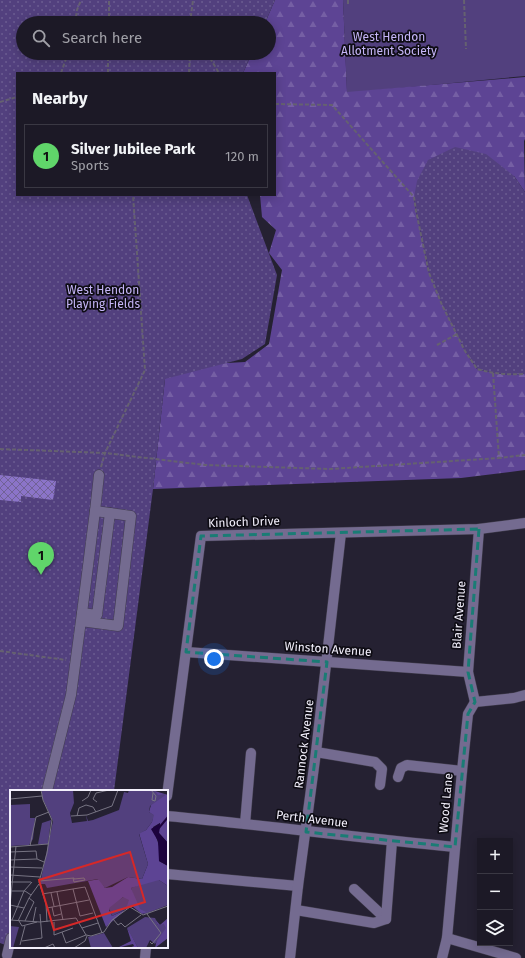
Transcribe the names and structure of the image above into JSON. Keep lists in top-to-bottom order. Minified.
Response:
{"streets":{"street":["Kinloch Drive","Blair Avenue","Winston Avenue","Rannock Avenue","Wood Lane","Perth Avenue"]},"crossings":[["Kinloch Drive","Blair Avenue"],["Kinloch Drive","Winston Avenue"],["Kinloch Drive","Rannock Avenue"],["Blair Avenue","Winston Avenue"],["Blair Avenue","Wood Lane"],["Winston Avenue","Rannock Avenue"],["Rannock Avenue","Perth Avenue"],["Wood Lane","Perth Avenue"]],"parks":["West Hendon Allotment Society","West Hendon Playing Fields"],"page":{"search":"Search here","heading":"Nearby","list":[{"mark":"1","name":"Silver Jubilee Park","note":"Sports","value":"120 m"}],"pins":"1","map_buttons":["+","−"]}}
